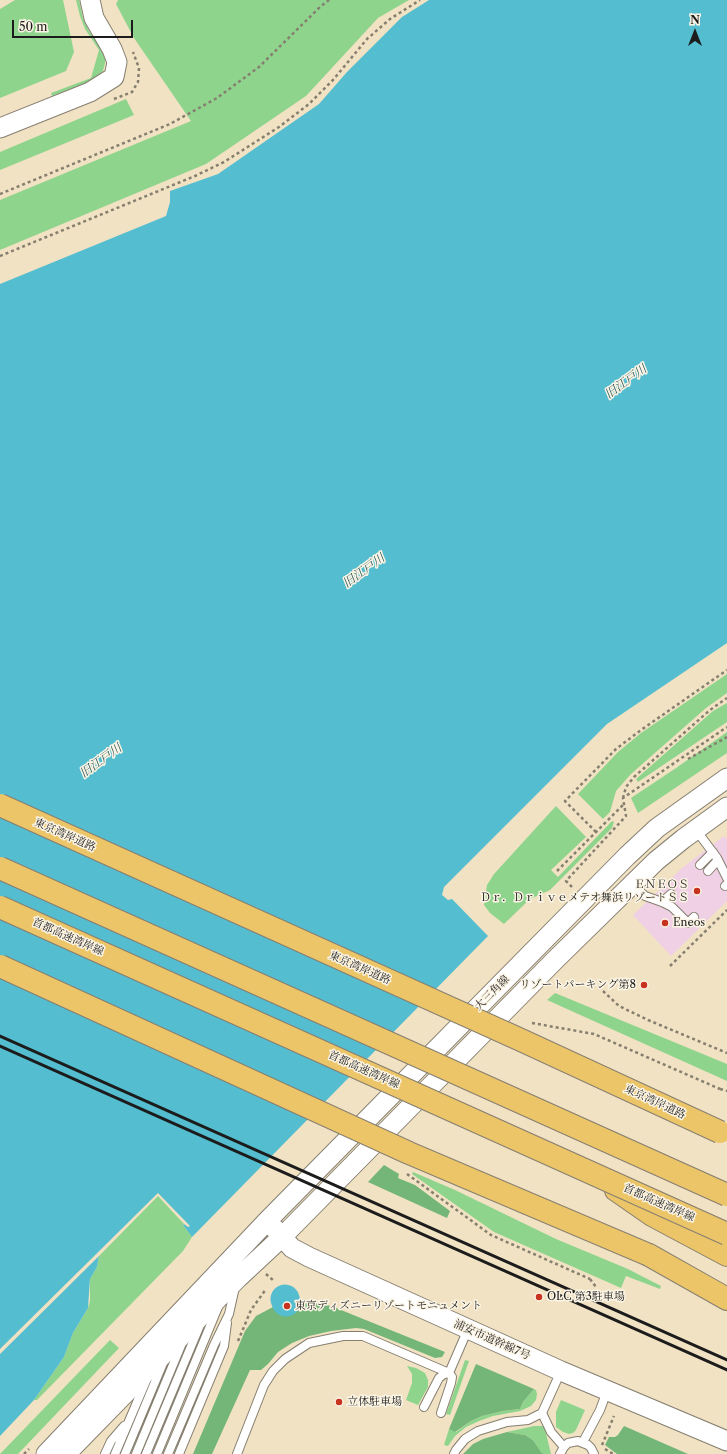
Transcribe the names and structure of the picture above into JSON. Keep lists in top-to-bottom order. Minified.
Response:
{"streets":{"highway":["東京湾岸道路","首都高速湾岸線"],"street":["大三角線","浦安市道幹線7号"]},"crossings":[["大三角線","浦安市道幹線7号"]],"water":["旧江戸川"],"places":["ＥＮＥＯＳ Ｄｒ．Ｄｒｉｖｅメテオ舞浜リゾートＳＳ","Eneos","リゾートパーキング第8","OLC 第3駐車場","東京ディズニーリゾートモニュメント","立体駐車場"],"scale_bar":"50 m","north":"top"}
